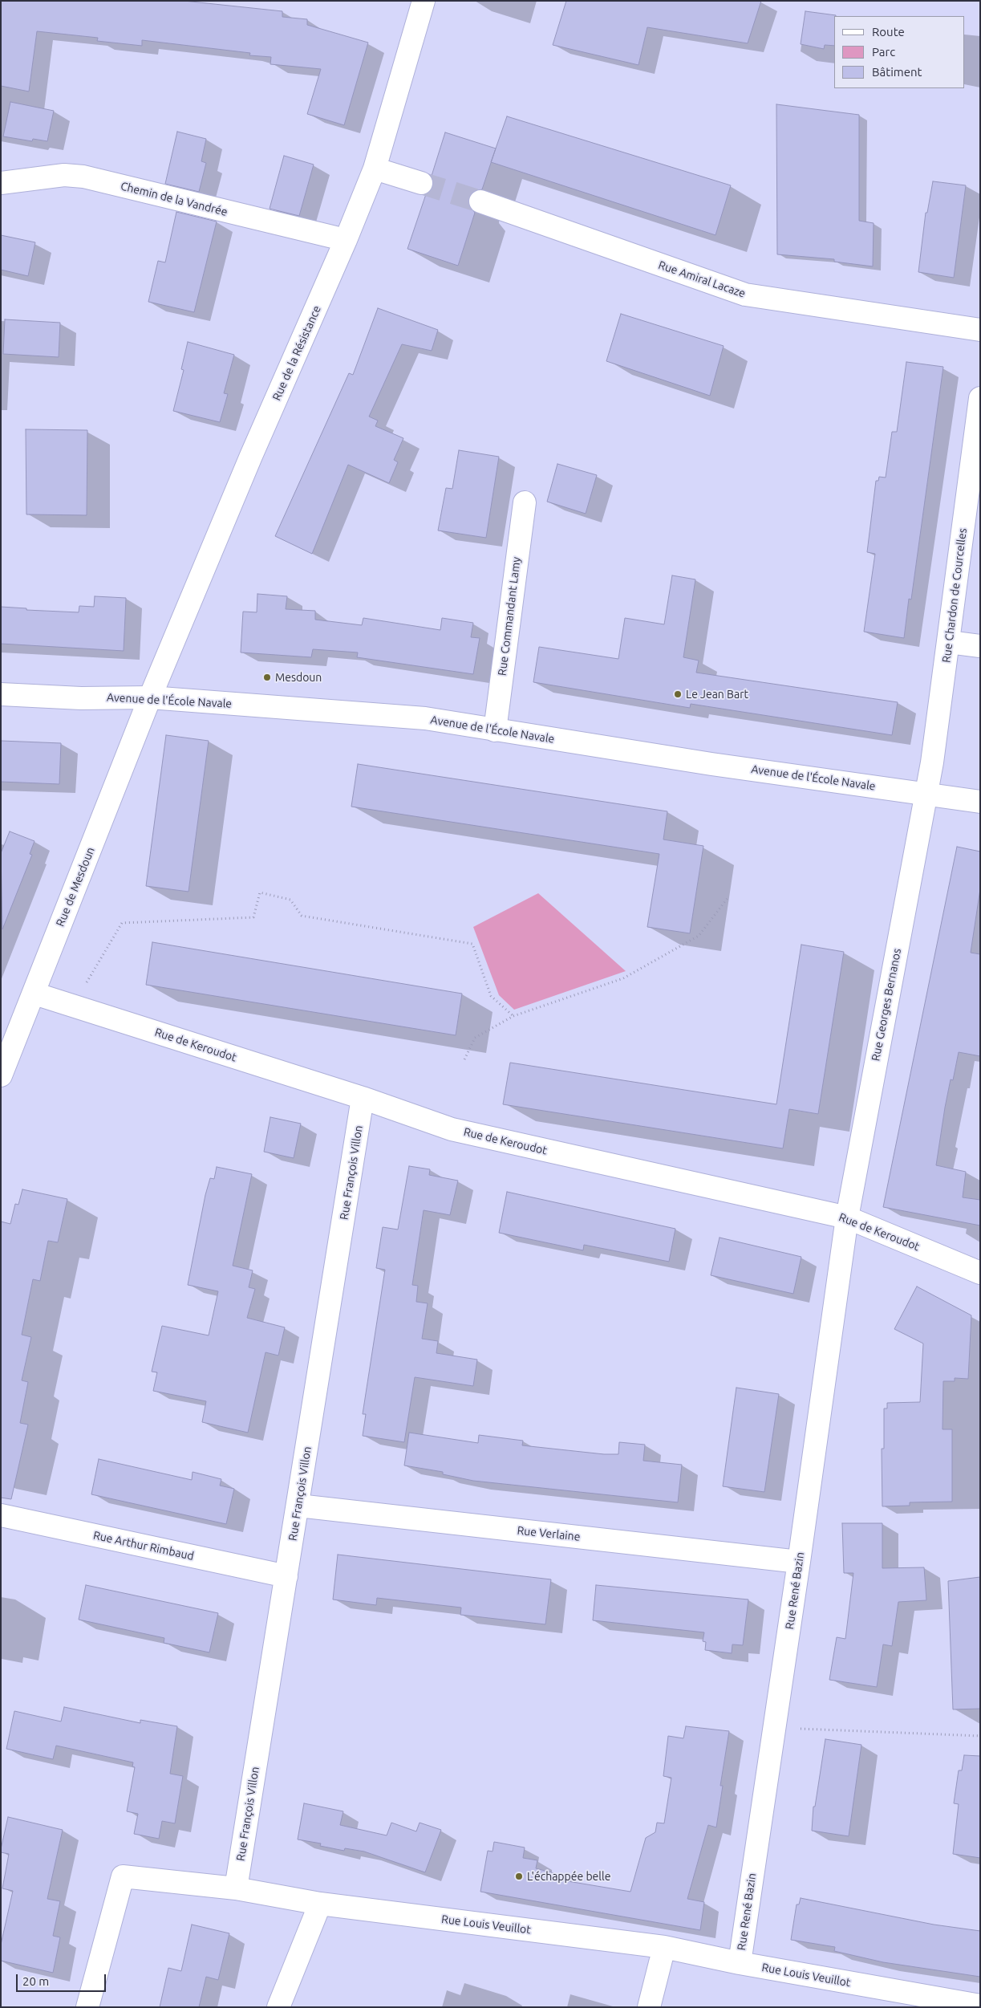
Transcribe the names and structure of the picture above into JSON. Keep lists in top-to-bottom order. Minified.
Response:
{"streets":{"street":["Chemin de la Vandrée","Rue Amiral Lacaze","Rue de la Résistance","Rue Chardon de Courcelles","Rue Commandant Lamy","Avenue de l'École Navale","Rue de Mesdoun","Rue Georges Bernanos","Rue de Keroudot","Rue François Villon","Rue Verlaine","Rue Arthur Rimbaud","Rue René Bazin","Rue Louis Veuillot"]},"crossings":[["Chemin de la Vandrée","Rue de la Résistance"],["Rue de la Résistance","Avenue de l'École Navale"],["Rue de la Résistance","Rue de Mesdoun"],["Rue Chardon de Courcelles","Avenue de l'École Navale"],["Rue Chardon de Courcelles","Rue Georges Bernanos"],["Rue Commandant Lamy","Avenue de l'École Navale"],["Avenue de l'École Navale","Rue de Mesdoun"],["Avenue de l'École Navale","Rue Georges Bernanos"],["Rue de Mesdoun","Rue de Keroudot"],["Rue Georges Bernanos","Rue de Keroudot"],["Rue Georges Bernanos","Rue René Bazin"],["Rue de Keroudot","Rue François Villon"],["Rue de Keroudot","Rue René Bazin"],["Rue François Villon","Rue Verlaine"],["Rue François Villon","Rue Arthur Rimbaud"],["Rue François Villon","Rue Louis Veuillot"],["Rue Verlaine","Rue René Bazin"],["Rue René Bazin","Rue Louis Veuillot"]],"places":["Mesdoun","Le Jean Bart","L'échappée belle"],"legend":["Route","Parc","Bâtiment"],"scale_bar":"20 m"}
